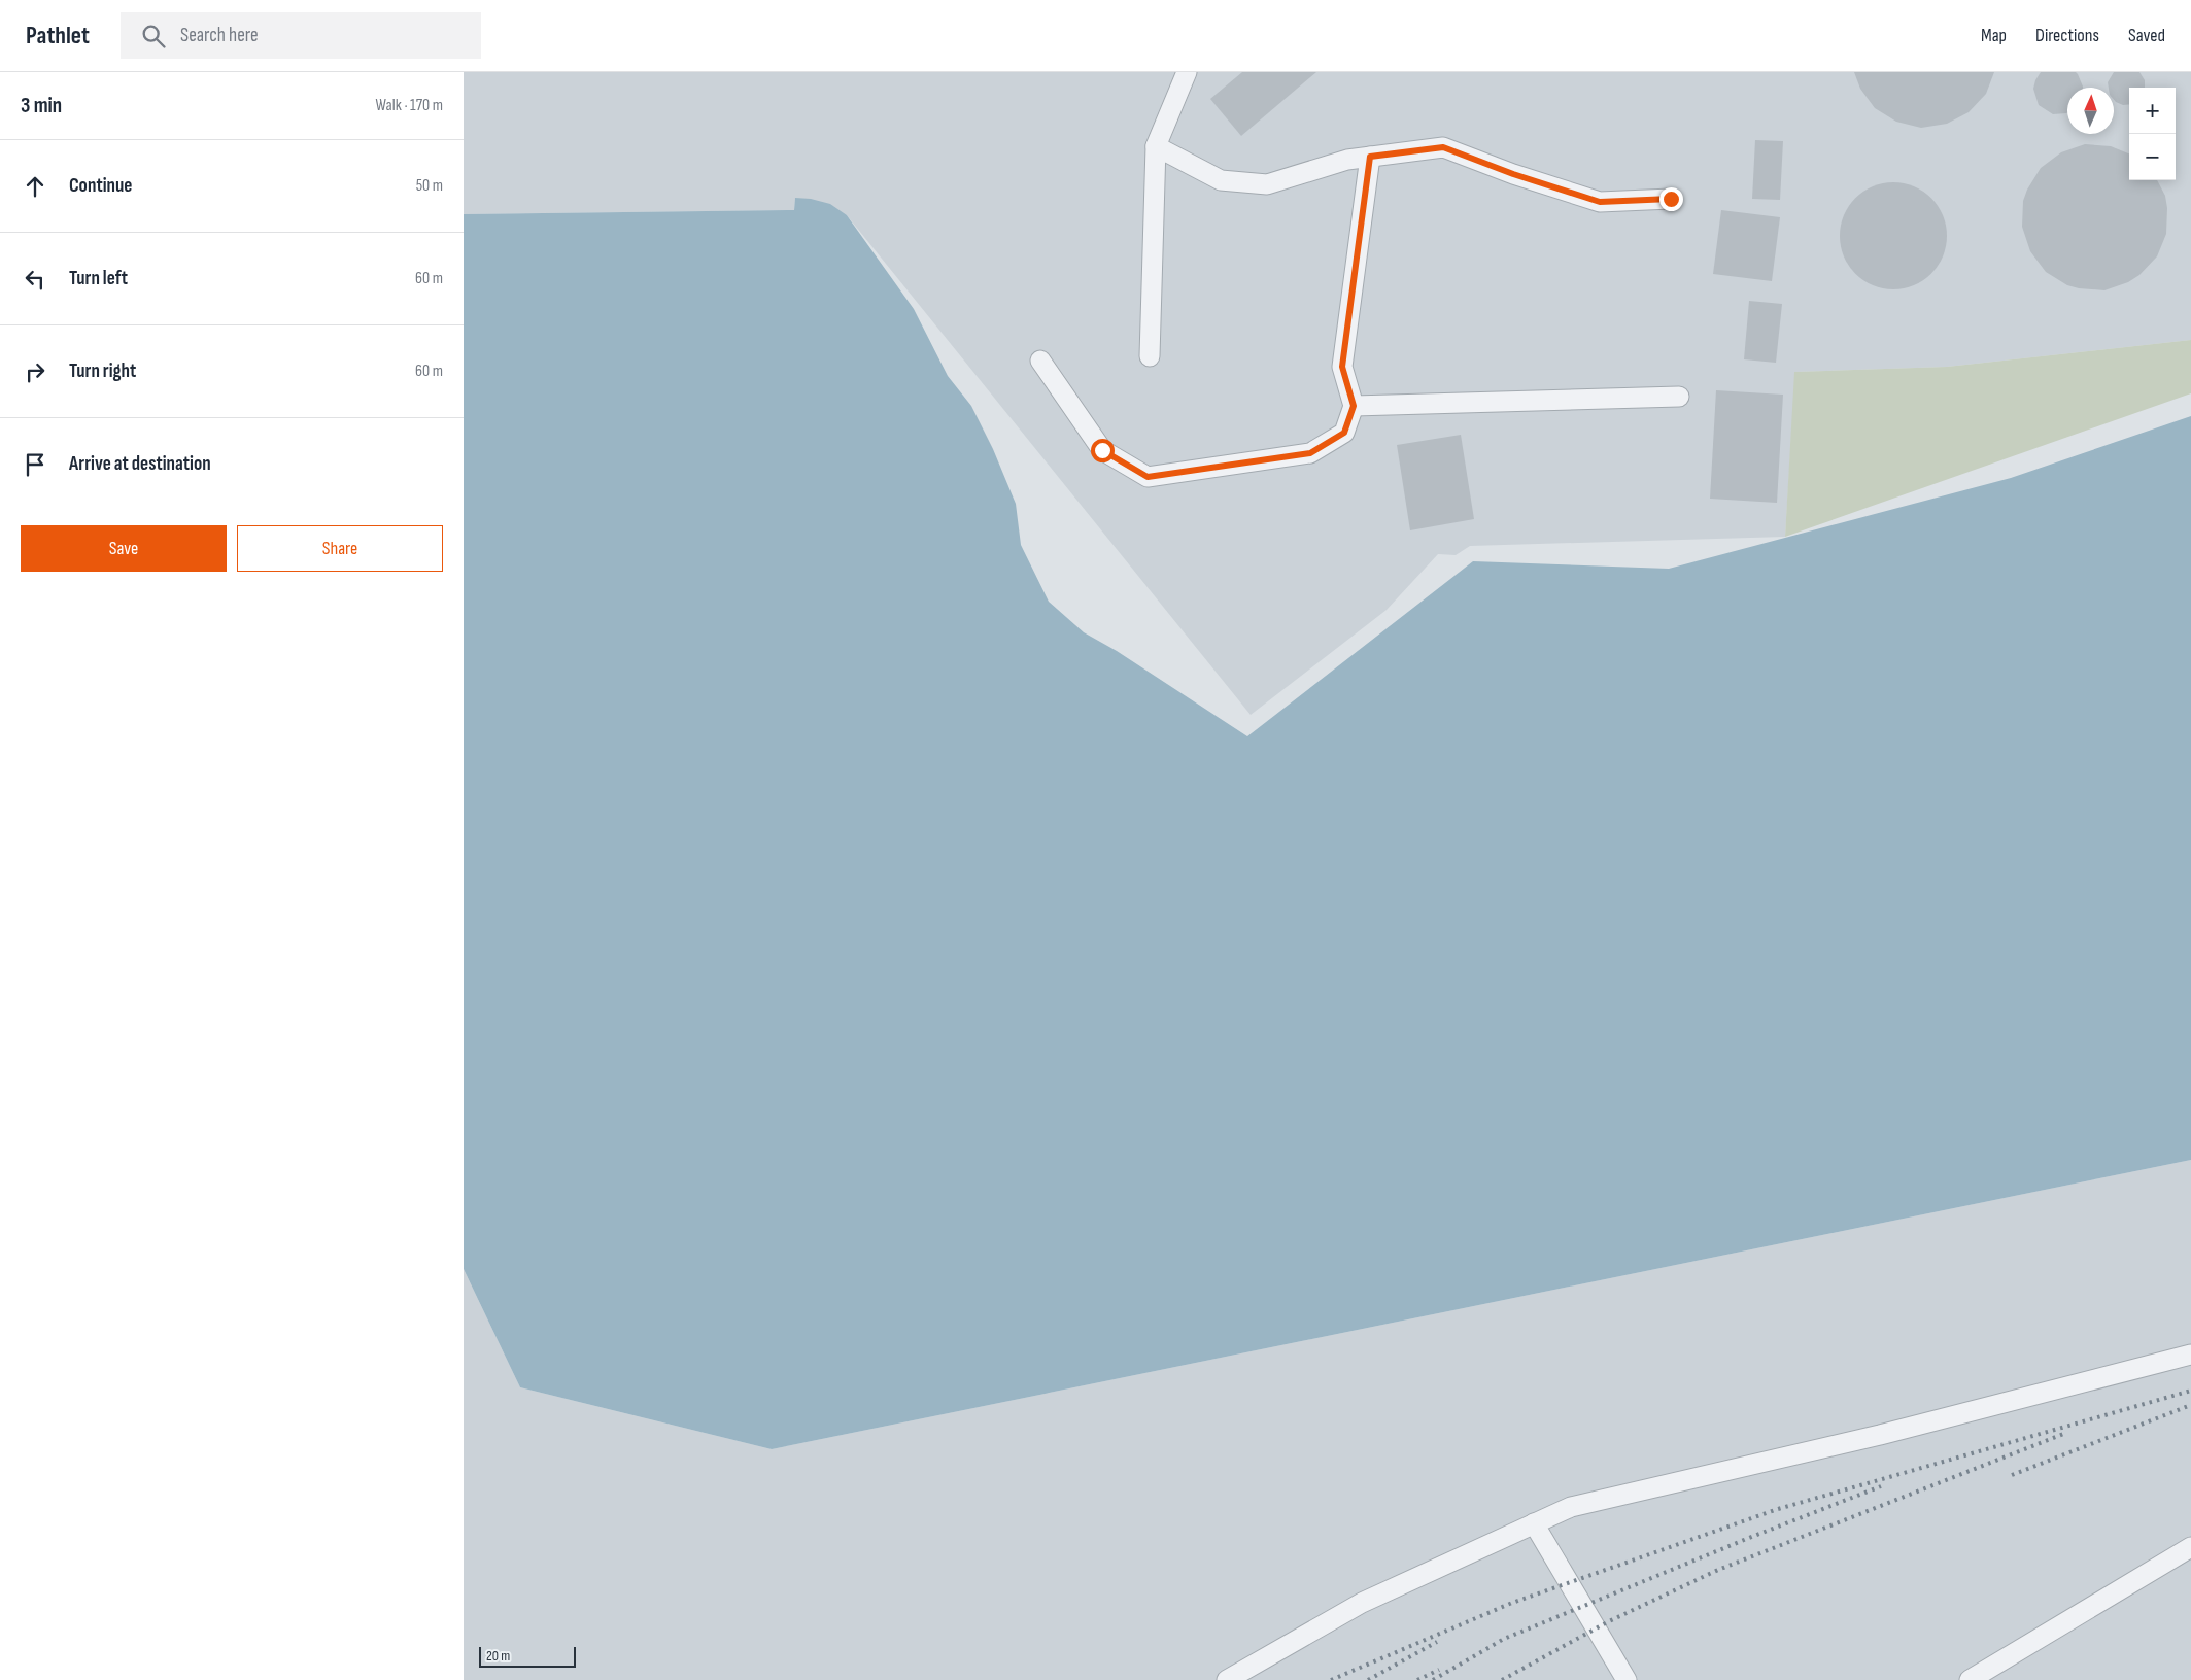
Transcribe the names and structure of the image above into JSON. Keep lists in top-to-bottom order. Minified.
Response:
{"scale_bar":"20 m","north":"top","page":{"header":"Pathlet","search":"Search here","nav":["Map","Directions","Saved"],"heading":["3 min","Walk · 170 m"],"map_buttons":["+","−"],"list":[["Continue","50 m"],["Turn left","60 m"],["Turn right","60 m"],"Arrive at destination"],"buttons":["Save","Share"],"scale":"20 m"}}
